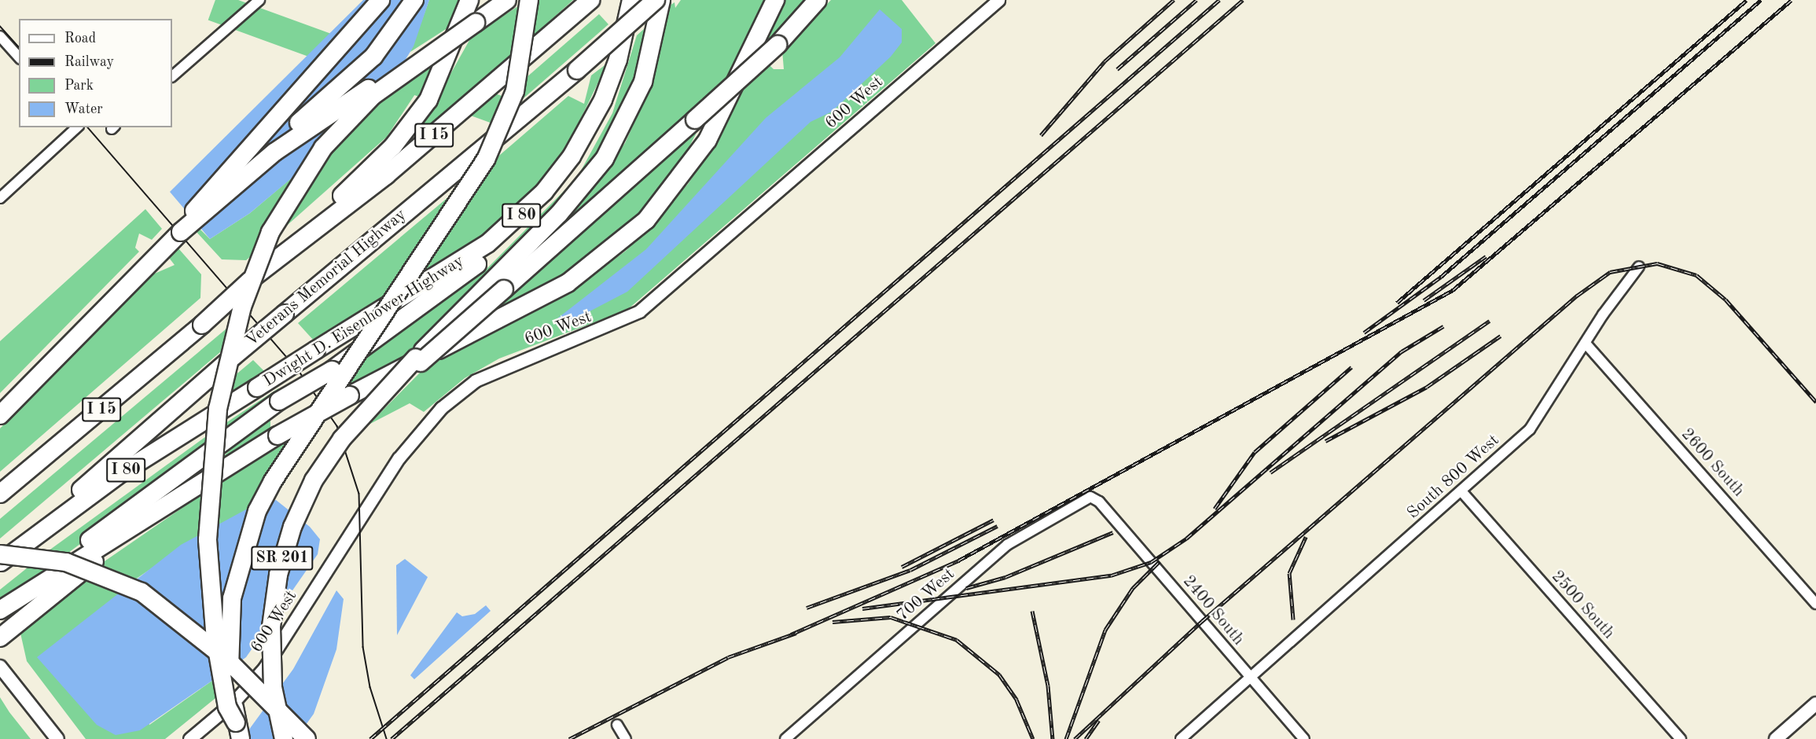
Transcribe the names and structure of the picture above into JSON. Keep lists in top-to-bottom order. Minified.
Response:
{"streets":{"highway":["I 15","I 80","Veterans Memorial Highway","Dwight D. Eisenhower Highway","SR 201"],"street":["600 West","2600 South","South 800 West","700 West","2500 South","2400 South"]},"crossings":[["Veterans Memorial Highway","Dwight D. Eisenhower Highway"],["2600 South","South 800 West"],["South 800 West","2500 South"],["South 800 West","2400 South"],["700 West","2400 South"]],"legend":["Road","Railway","Park","Water"]}
